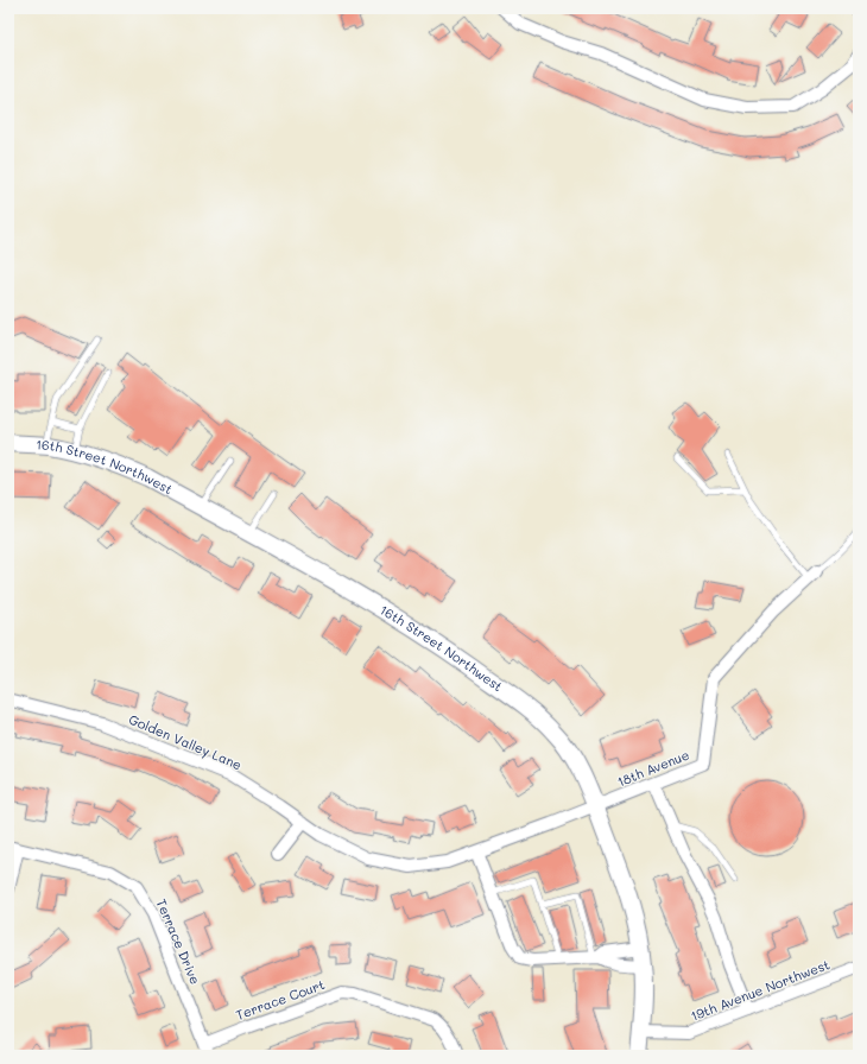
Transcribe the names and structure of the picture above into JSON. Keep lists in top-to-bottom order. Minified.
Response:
{"streets":{"street":["16th Street Northwest","Golden Valley Lane","18th Avenue","Terrace Drive","19th Avenue Northwest","Terrace Court"]},"crossings":[["16th Street Northwest","18th Avenue"],["16th Street Northwest","19th Avenue Northwest"],["Golden Valley Lane","18th Avenue"],["Terrace Drive","Terrace Court"]]}
